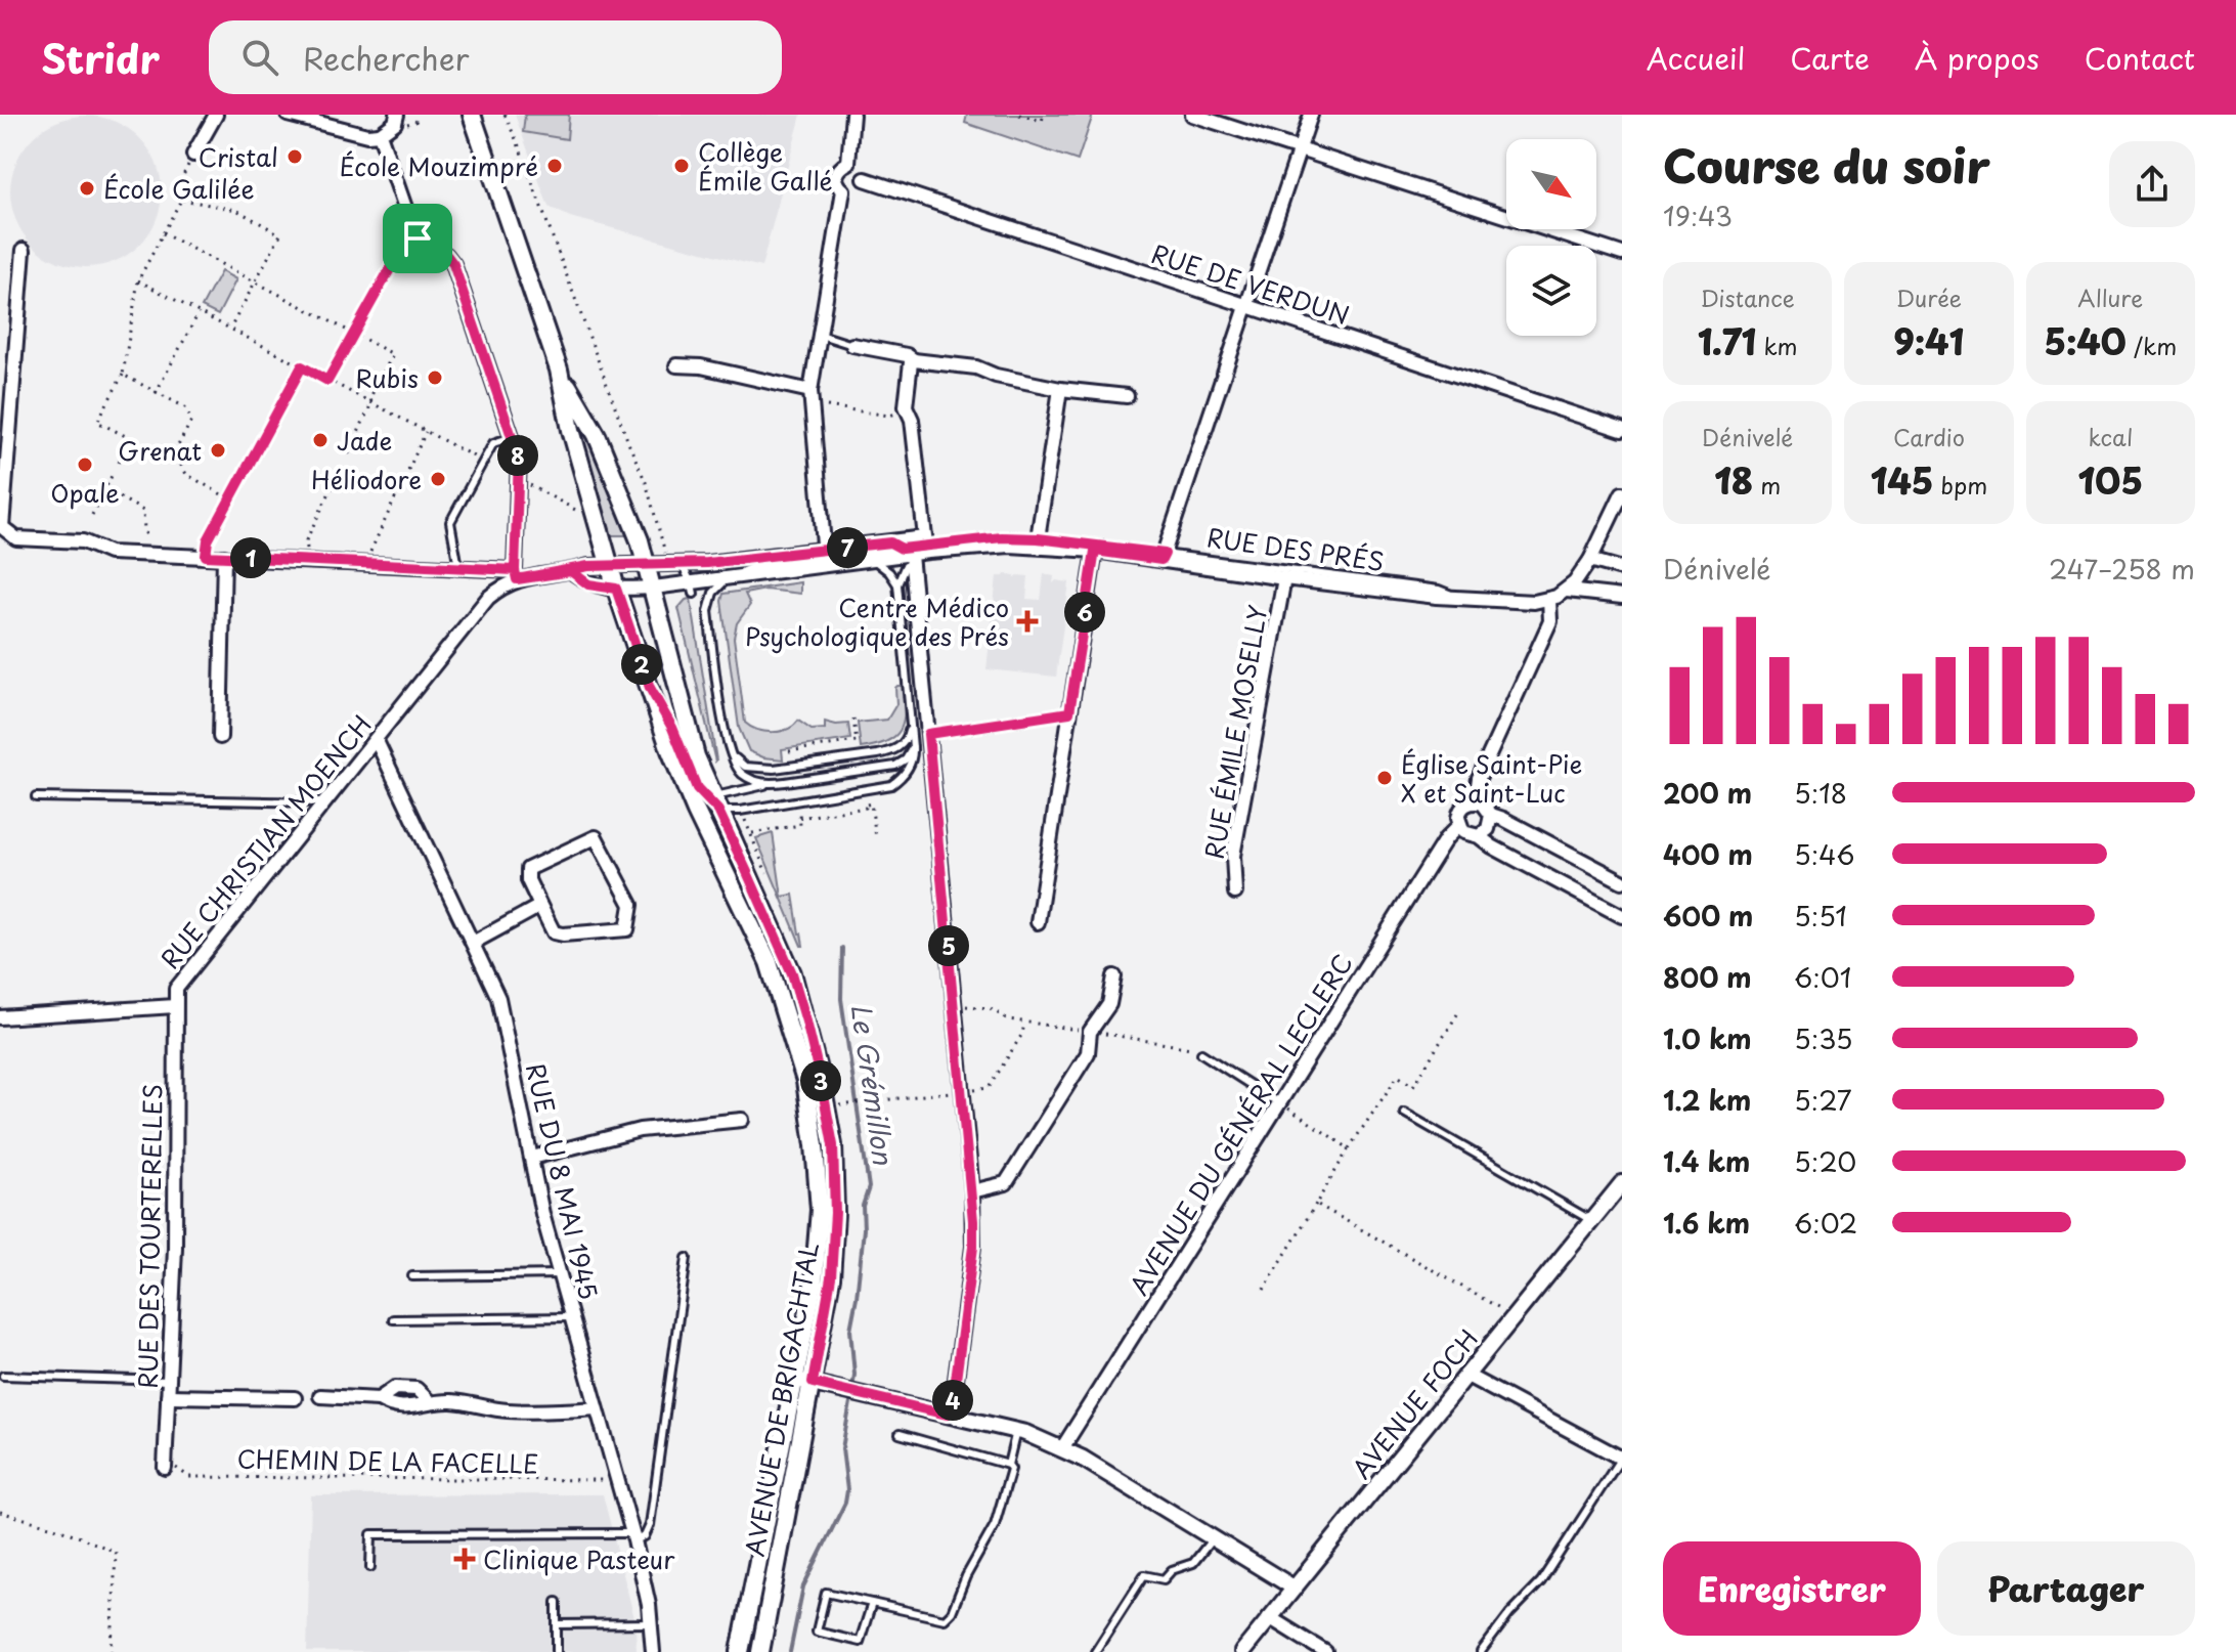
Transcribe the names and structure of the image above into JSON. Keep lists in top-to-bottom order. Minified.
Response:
{"streets":{"main road":["AVENUE DE BRIGACHTAL"],"street":["RUE DE VERDUN","RUE DES PRÉS","RUE ÉMILE MOSELLY","RUE CHRISTIAN MOENCH","AVENUE DU GÉNÉRAL LECLERC","RUE DU 8 MAI 1945","RUE DES TOURTERELLES","AVENUE FOCH"],"path":["CHEMIN DE LA FACELLE"]},"crossings":[["RUE DES PRÉS","RUE ÉMILE MOSELLY"],["RUE DES PRÉS","RUE CHRISTIAN MOENCH"],["RUE DES PRÉS","AVENUE DE BRIGACHTAL"],["RUE CHRISTIAN MOENCH","RUE DU 8 MAI 1945"],["RUE CHRISTIAN MOENCH","RUE DES TOURTERELLES"],["RUE DU 8 MAI 1945","CHEMIN DE LA FACELLE"],["RUE DES TOURTERELLES","CHEMIN DE LA FACELLE"]],"water":["Le Grémillon"],"places":{"other":["Cristal","École Mouzimpré","Collège Émile Gallé","École Galilée","Rubis","Jade","Grenat","Opale","Héliodore","Église Saint-Pie X et Saint-Luc"],"health":["Centre Médico Psychologique des Prés","Clinique Pasteur"]},"north":"bottom right","page":{"header":"Stridr","search":"Rechercher","nav":["Accueil","Carte","À propos","Contact"],"heading":["Course du soir","19:43"],"stats":[["Distance","1.71 km"],["Durée","9:41"],["Allure","5:40 /km"],["Dénivelé","18 m"],["Cardio","145 bpm"],["kcal","105"]],"pins":["8","7","1","6","2","5","3","4"],"chart":["Dénivelé","247–258 m"],"list":[{"name":"200 m","note":"5:18"},{"name":"400 m","note":"5:46"},{"name":"600 m","note":"5:51"},{"name":"800 m","note":"6:01"},{"name":"1.0 km","note":"5:35"},{"name":"1.2 km","note":"5:27"},{"name":"1.4 km","note":"5:20"},{"name":"1.6 km","note":"6:02"}],"buttons":["Enregistrer","Partager"]}}
